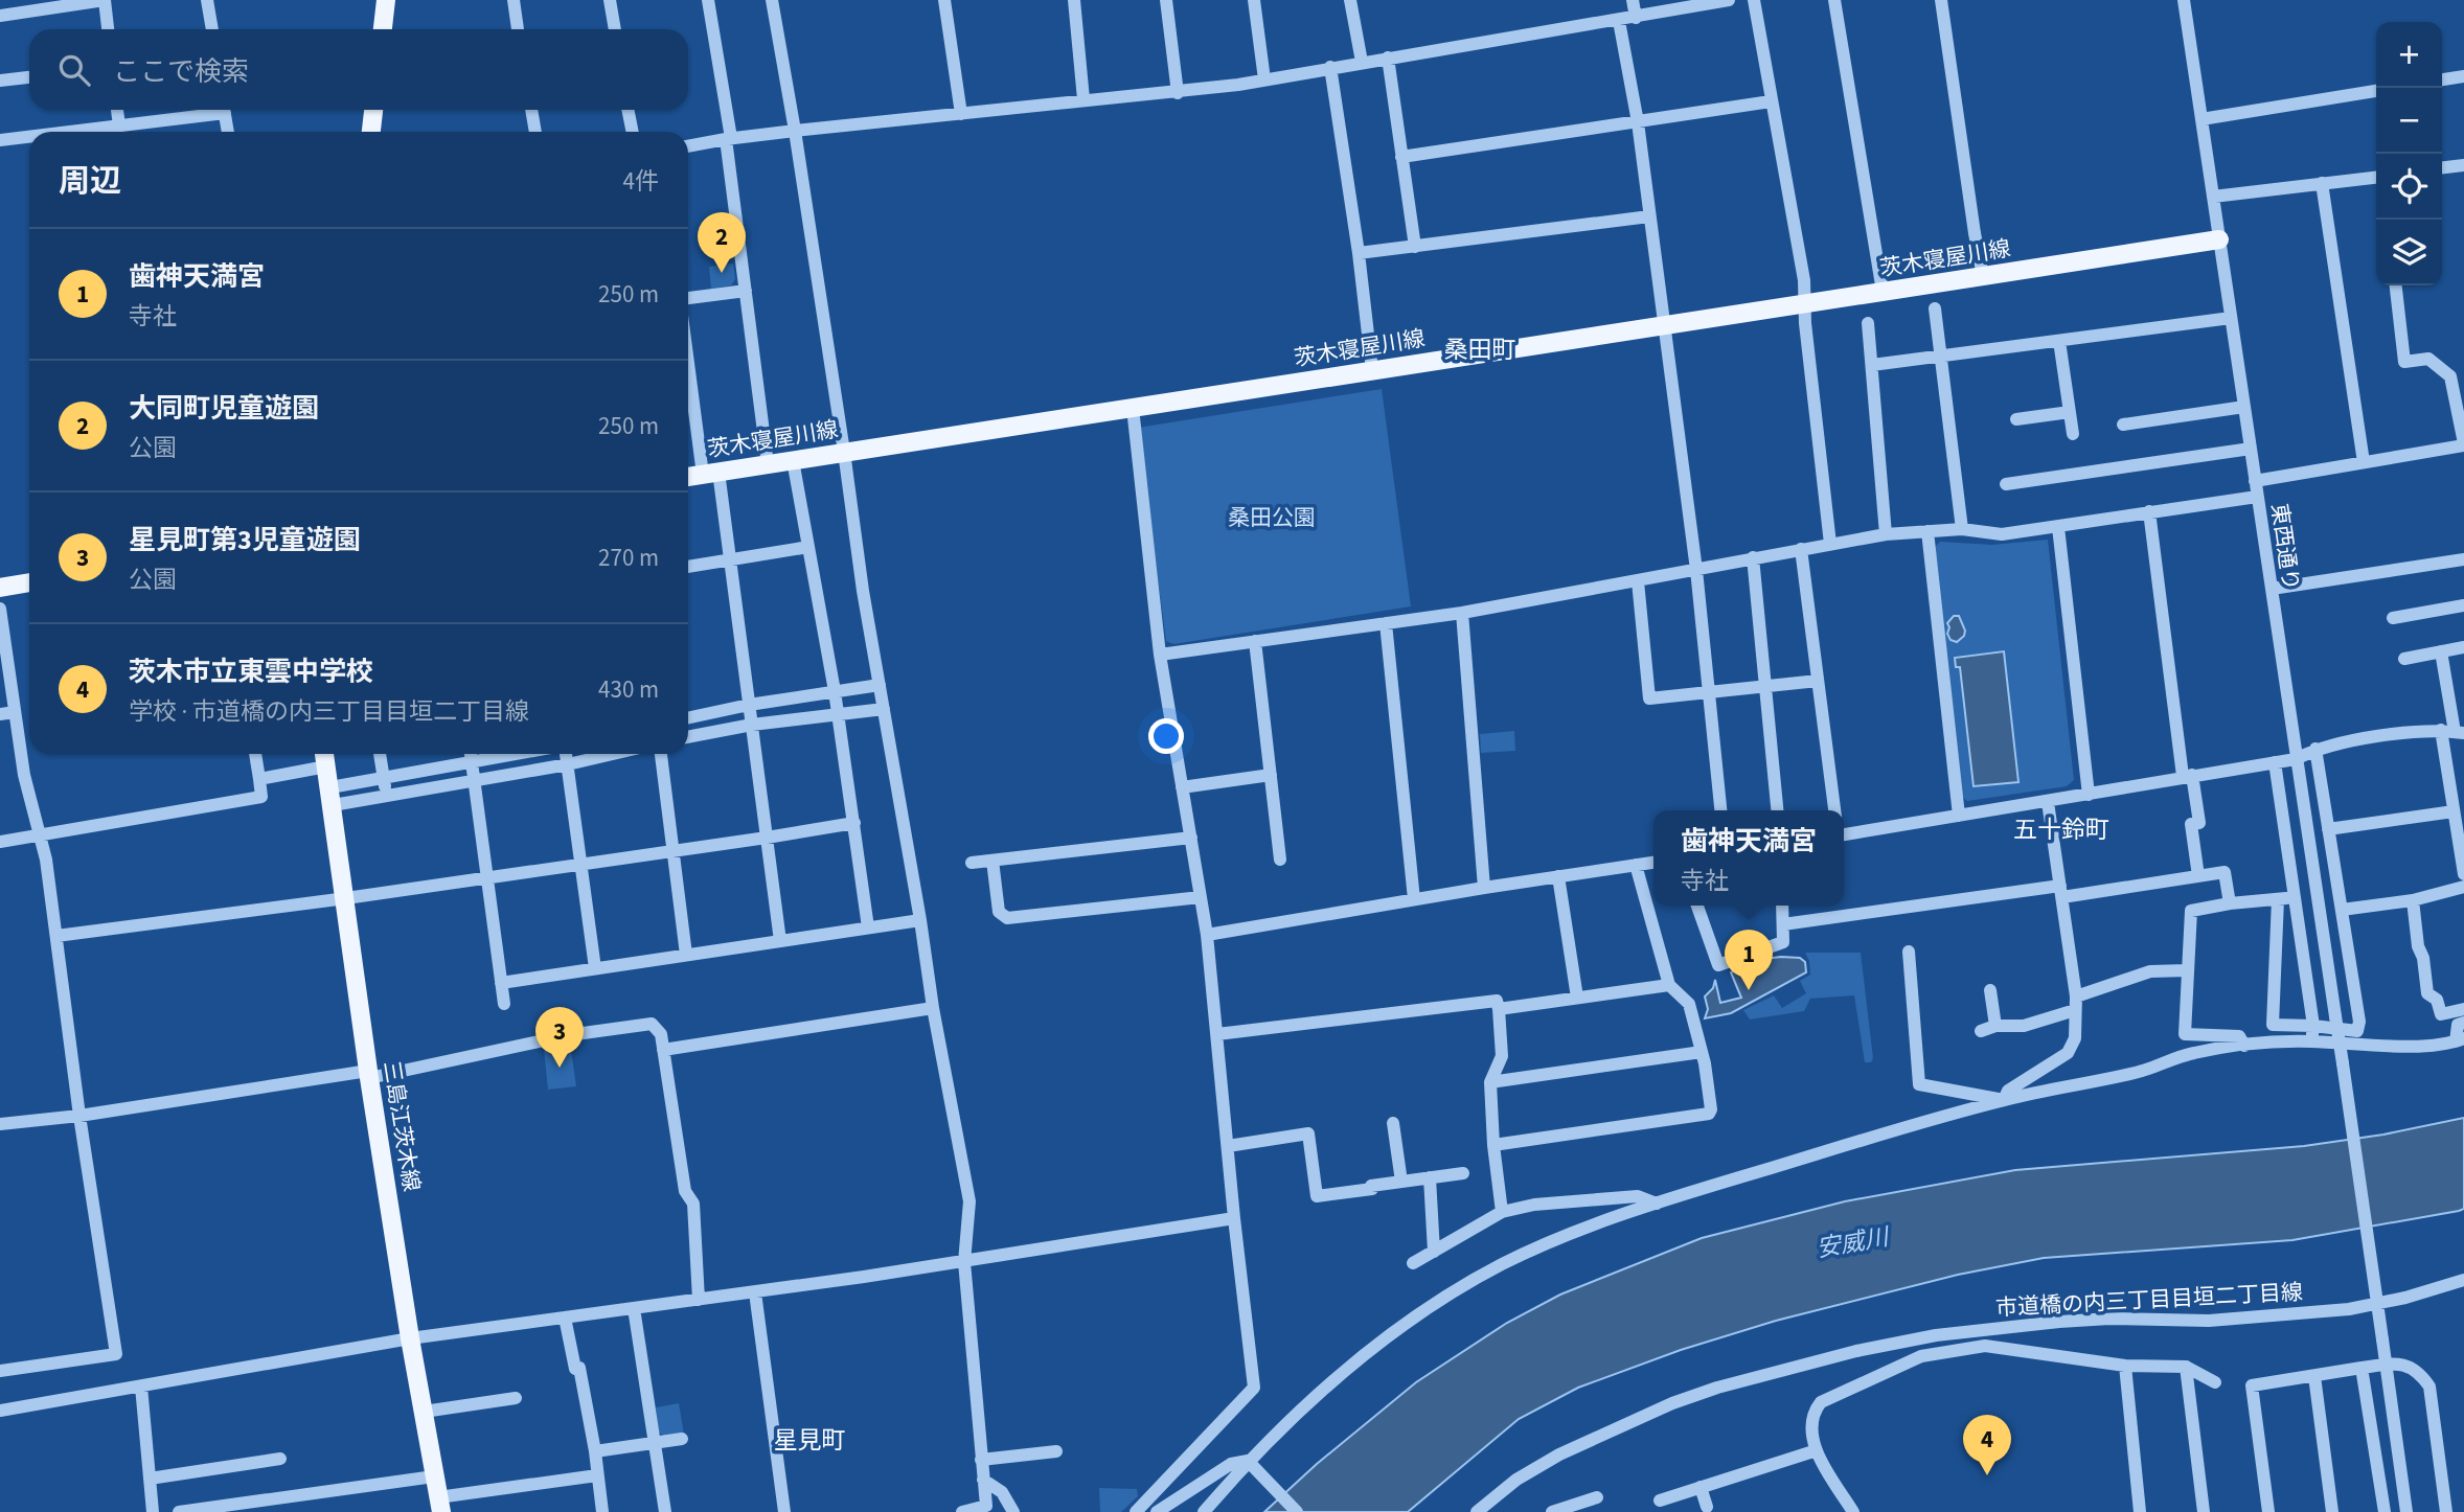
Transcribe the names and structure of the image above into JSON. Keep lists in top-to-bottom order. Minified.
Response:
{"streets":{"main road":["茨木寝屋川線","三島江茨木線"],"street":["東西通り","市道橋の内三丁目目垣二丁目線"]},"crossings":[["茨木寝屋川線","東西通り"],["東西通り","市道橋の内三丁目目垣二丁目線"]],"districts":["桑田町","五十鈴町","星見町"],"water":["安威川"],"parks":["桑田公園"],"page":{"map_buttons":["+","−"],"search":"ここで検索","heading":["周辺","4件"],"pins":["2","1","3","4"],"list":[{"mark":"1","name":"歯神天満宮","note":"寺社","value":"250 m"},{"mark":"2","name":"大同町児童遊園","note":"公園","value":"250 m"},{"mark":"3","name":"星見町第3児童遊園","note":"公園","value":"270 m"},{"mark":"4","name":"茨木市立東雲中学校","note":"学校 · 市道橋の内三丁目目垣二丁目線","value":"430 m"}],"popup":["歯神天満宮","寺社"]}}
